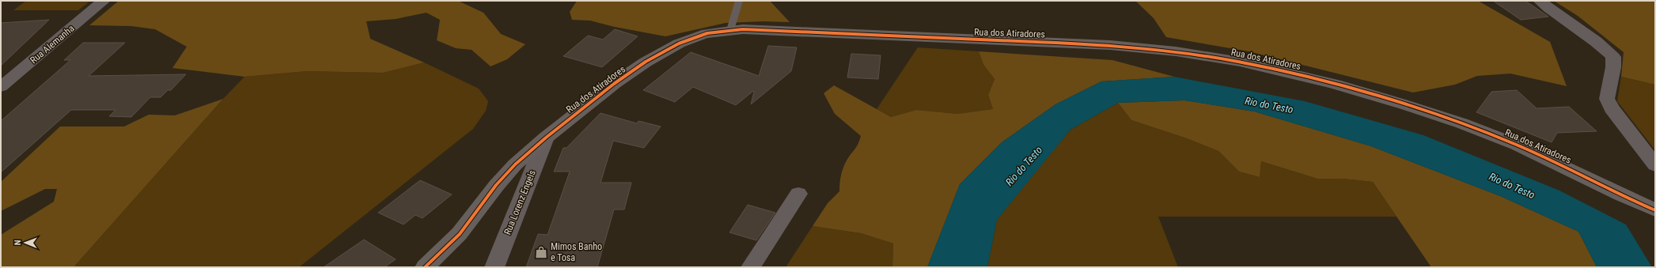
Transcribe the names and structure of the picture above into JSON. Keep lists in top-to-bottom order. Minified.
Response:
{"streets":{"street":["Rua dos Atiradores","Rua Alemanha","Rua Lorenz Engels"]},"crossings":[["Rua dos Atiradores","Rua Lorenz Engels"]],"water":["Rio do Testo"],"places":{"shop":["Mimos Banho e Tosa"]},"north":"left"}
